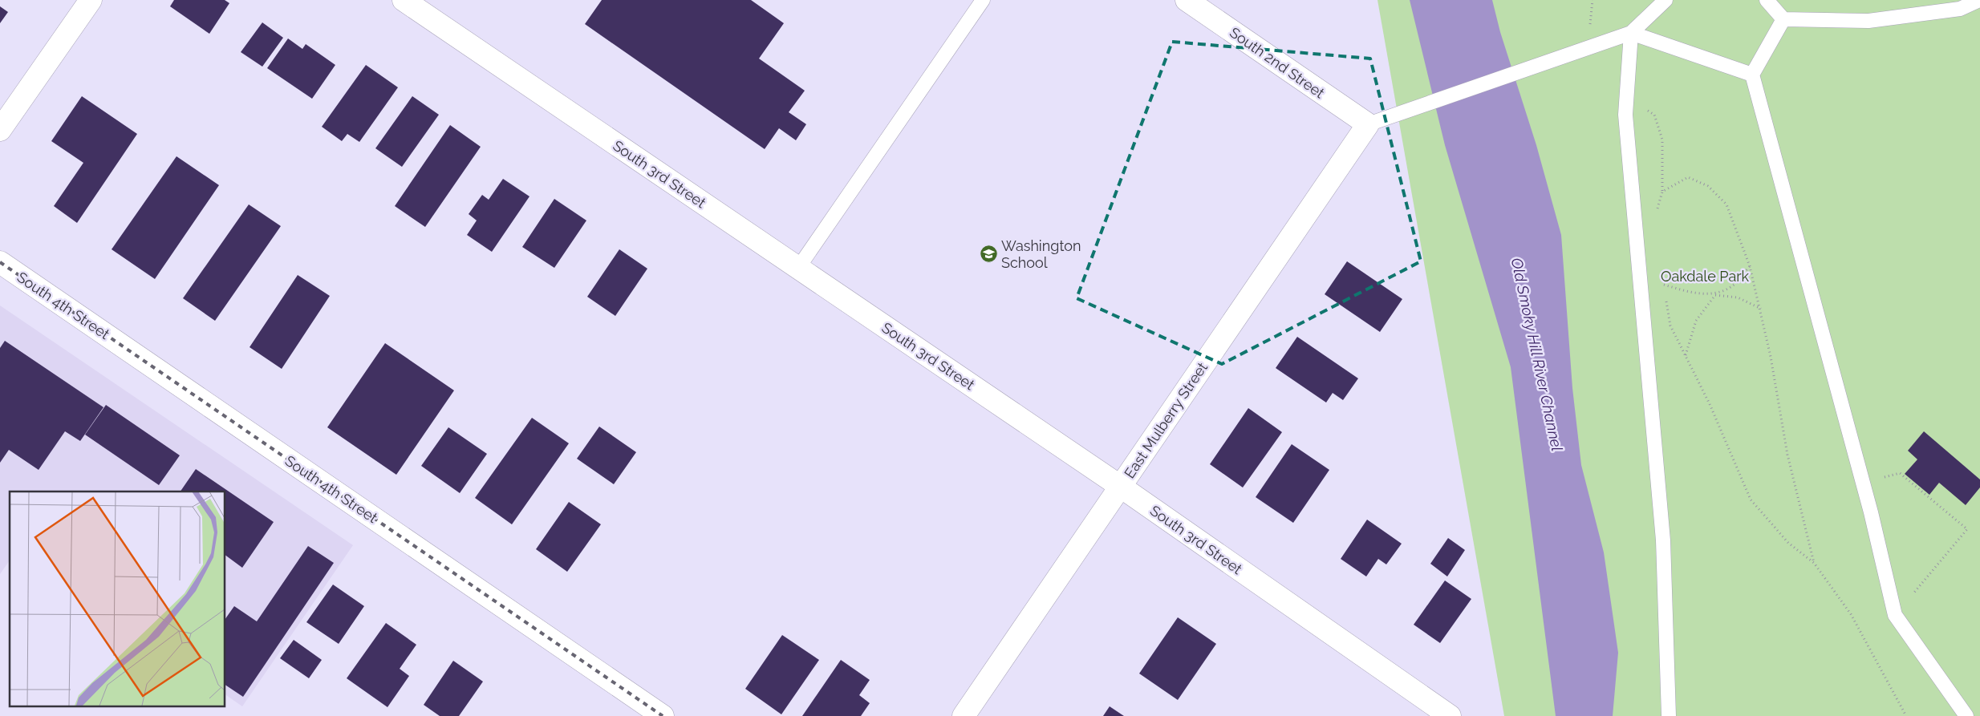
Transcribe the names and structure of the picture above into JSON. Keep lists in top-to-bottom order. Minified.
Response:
{"streets":{"street":["South 2nd Street","South 3rd Street","South 4th Street","East Mulberry Street"]},"crossings":[["South 2nd Street","East Mulberry Street"],["South 3rd Street","East Mulberry Street"]],"water":["Old Smoky Hill River Channel"],"parks":["Oakdale Park"],"places":{"school or university":["Washington School"]}}
